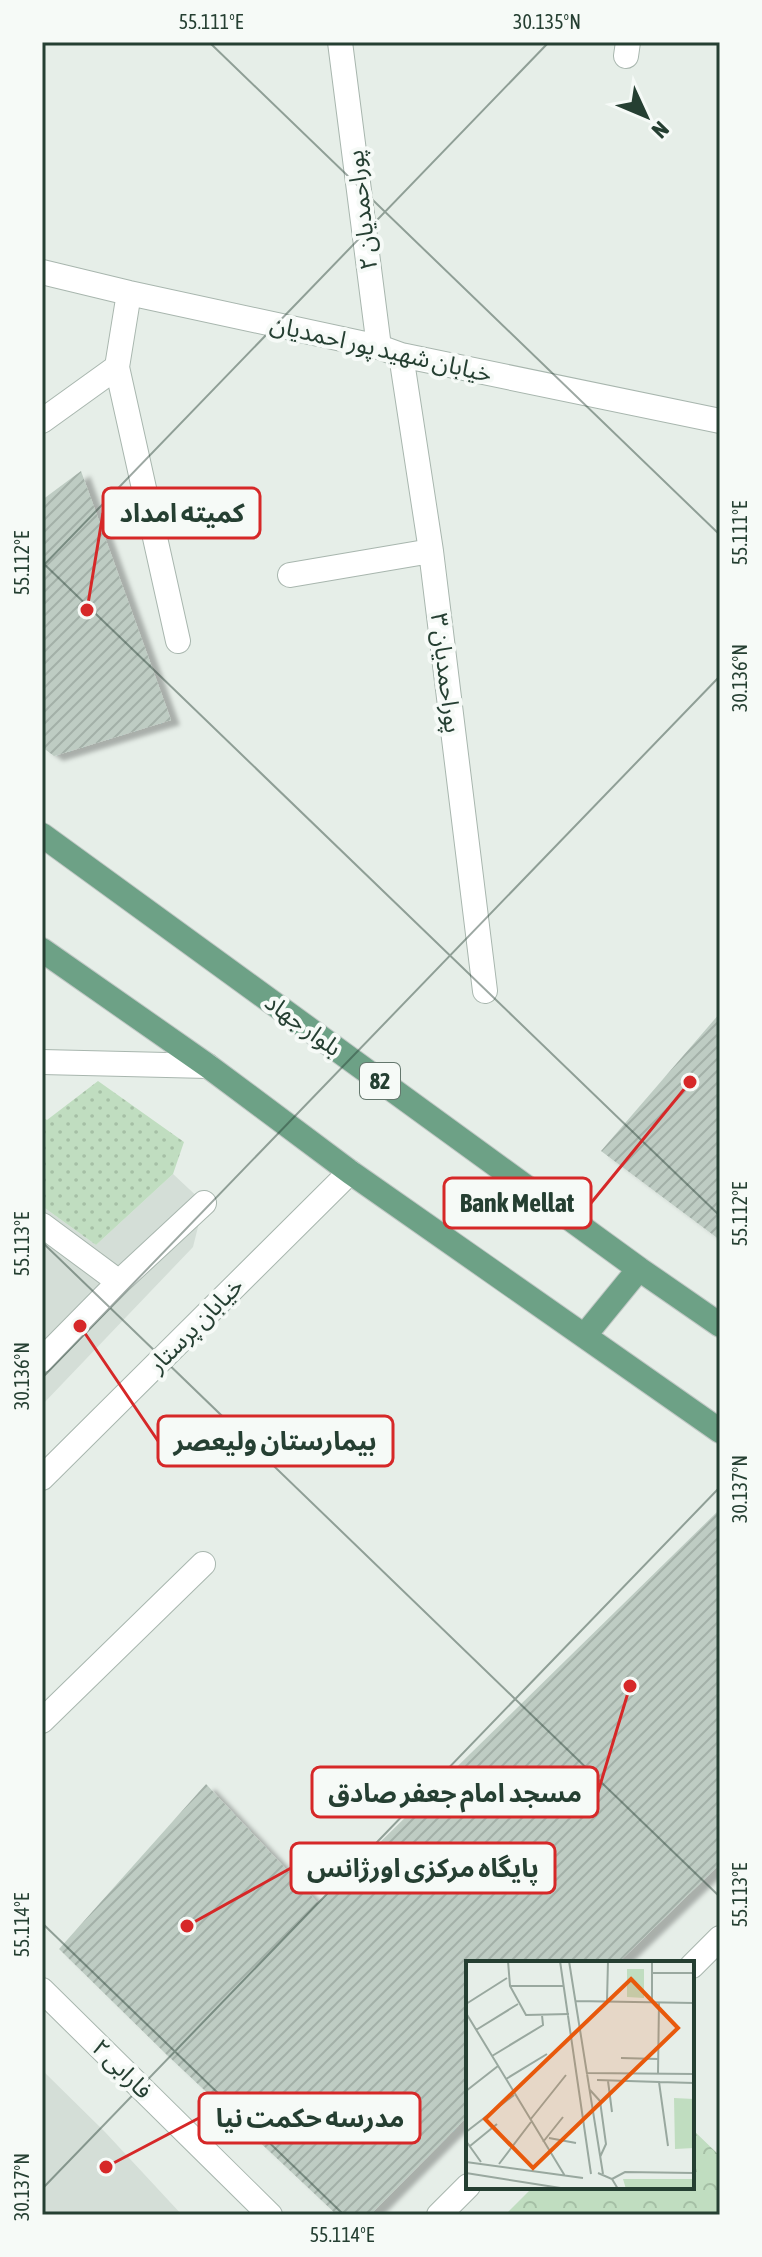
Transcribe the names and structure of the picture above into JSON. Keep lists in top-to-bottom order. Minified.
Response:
{"streets":{"main road":["بلوار جهاد","82"],"street":["پوراحمدیان ۲","خیابان شهید پور احمدیان","پوراحمدیان ۳","خیابان پرستار","فارابی ۲"]},"crossings":[["پوراحمدیان ۲","خیابان شهید پور احمدیان"],["پوراحمدیان ۲","پوراحمدیان ۳"],["خیابان شهید پور احمدیان","پوراحمدیان ۳"]],"places":["کمیته امداد","Bank Mellat","بیمارستان ولیعصر","مسجد امام جعفر صادق","پایگاه مرکزی اورژانس","مدرسه حکمت نیا"],"north":"bottom right","coordinates":["55.111°E","30.135°N","55.112°E","30.136°N","55.113°E","30.137°N","55.114°E"]}
